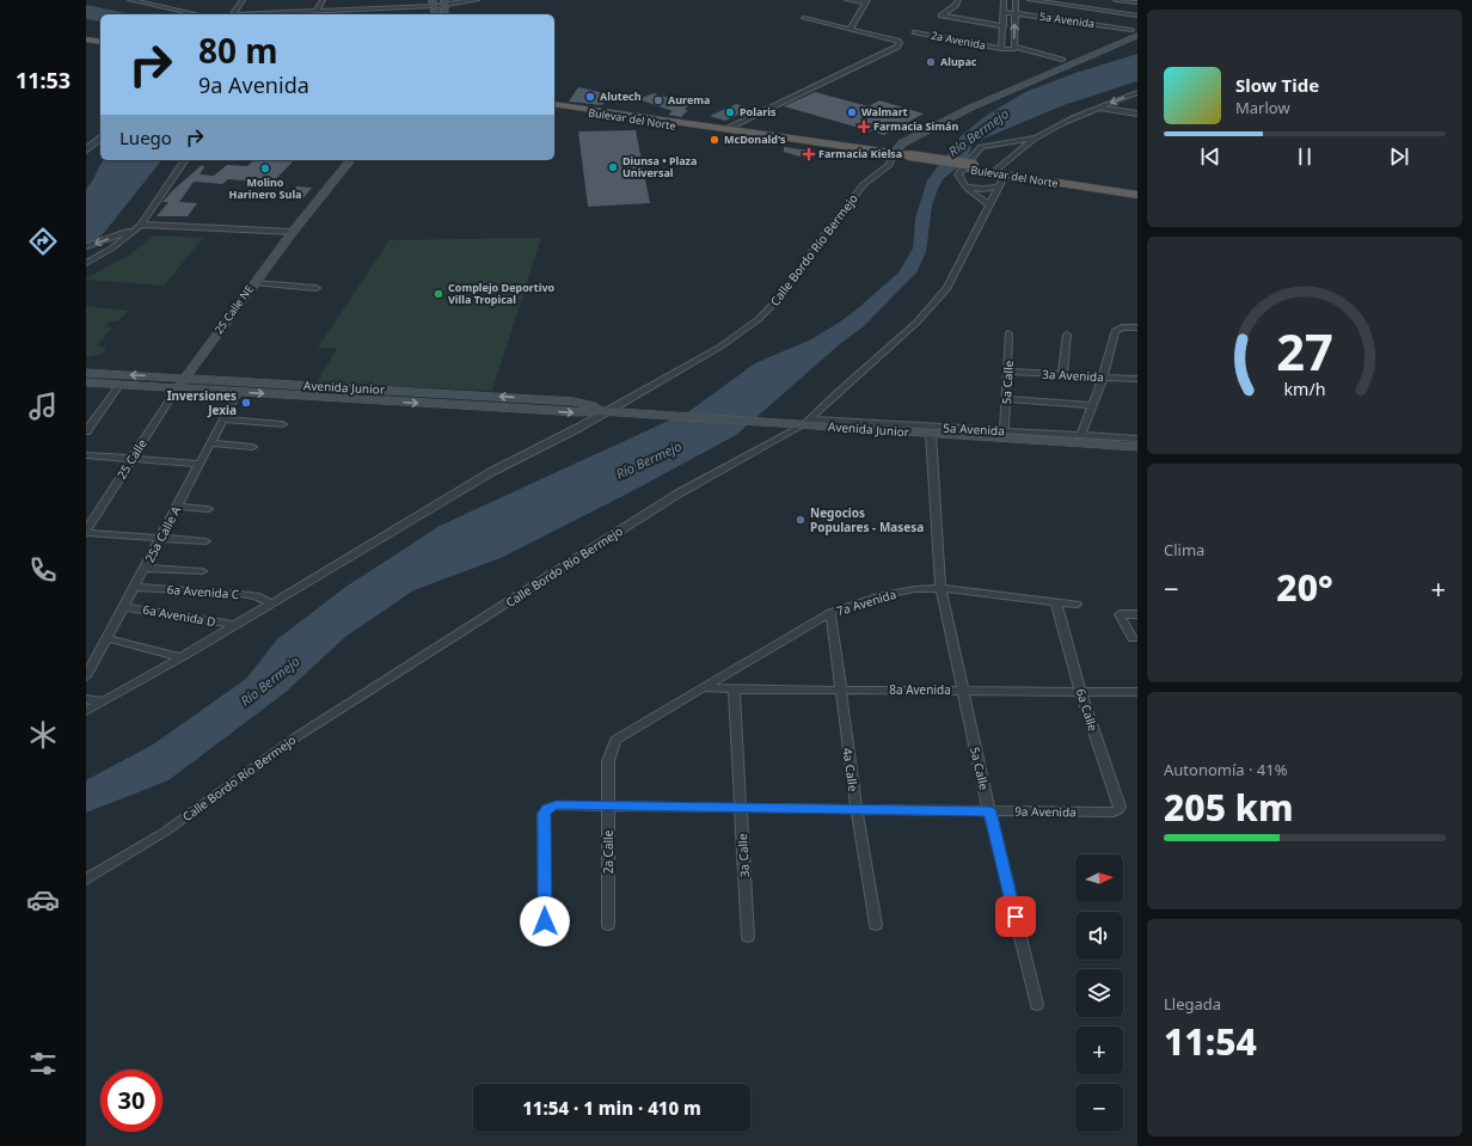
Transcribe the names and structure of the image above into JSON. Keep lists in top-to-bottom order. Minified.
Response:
{"streets":{"highway":["Bulevar del Norte"],"main road":["Calle Bordo Río Bermejo","25 Calle NE","Avenida Junior"],"street":["5a Avenida","2a Avenida","3a Avenida","5a Calle","25 Calle","25a Calle A","6a Avenida C","7a Avenida","6a Avenida D","8a Avenida","6a Calle","4a Calle","9a Avenida","2a Calle","3a Calle"]},"crossings":[["5a Avenida","Calle Bordo Río Bermejo"],["5a Avenida","5a Calle"],["5a Avenida","Avenida Junior"],["Bulevar del Norte","Calle Bordo Río Bermejo"],["Calle Bordo Río Bermejo","Avenida Junior"],["Calle Bordo Río Bermejo","6a Avenida C"],["Calle Bordo Río Bermejo","6a Avenida D"],["25 Calle NE","Avenida Junior"],["25 Calle NE","25 Calle"],["3a Avenida","5a Calle"],["5a Calle","Avenida Junior"],["5a Calle","7a Avenida"],["5a Calle","8a Avenida"],["5a Calle","9a Avenida"],["Avenida Junior","25 Calle"],["Avenida Junior","25a Calle A"],["25a Calle A","6a Avenida C"],["25a Calle A","6a Avenida D"],["7a Avenida","8a Avenida"],["7a Avenida","6a Calle"],["7a Avenida","4a Calle"],["7a Avenida","2a Calle"],["8a Avenida","6a Calle"],["8a Avenida","4a Calle"],["8a Avenida","2a Calle"],["8a Avenida","3a Calle"],["6a Calle","9a Avenida"],["4a Calle","9a Avenida"],["9a Avenida","2a Calle"],["9a Avenida","3a Calle"]],"water":["Río Bermejo"],"places":{"other":["Alupac","Alutech","Aurema","Polaris","Walmart","McDonald's","Diunsa • Plaza Universal","Molino Harinero Sula","Complejo Deportivo Villa Tropical","Inversiones Jexia","Negocios Populares - Masesa"],"health":["Farmacia Simán","Farmacia Kielsa"]},"north":"right","page":{"tabs":"11:53","turn":["80 m","9a Avenida"],"song":["Slow Tide","Marlow"],"then":"Luego","tile":["Clima",["Autonomía · 41%","205 km"],["Llegada","11:54"]],"heat":["−","20°","+"],"map_buttons":["+","−"],"limit":"30","trip":"11:54 · 1 min · 410 m","gauge":["27","km/h"]}}
